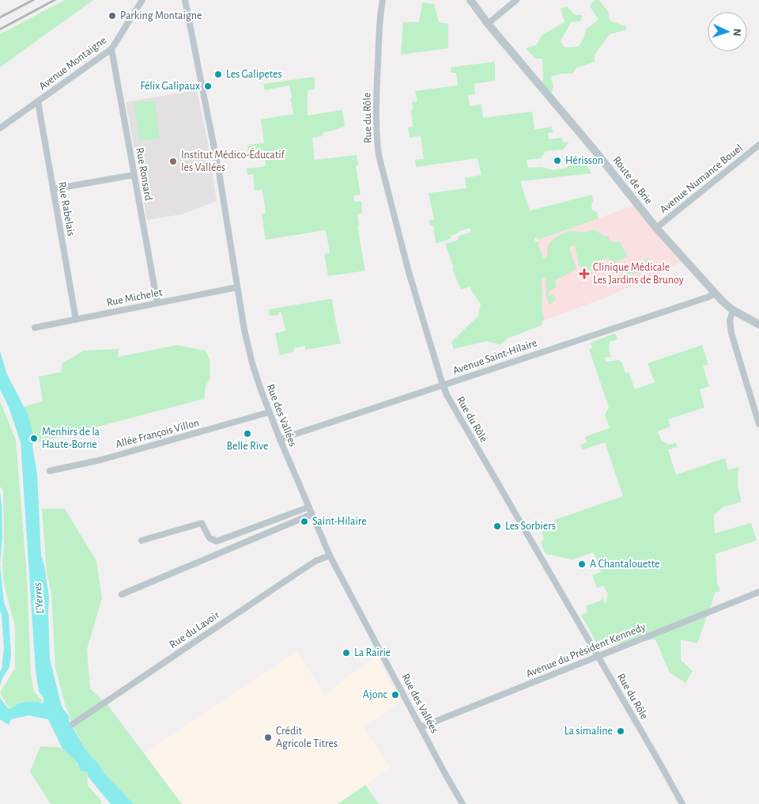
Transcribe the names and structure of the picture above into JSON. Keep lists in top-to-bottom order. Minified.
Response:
{"streets":{"street":["Avenue Montaigne","Rue du Rôle","Rue Ronsard","Avenue Numance Bouel","Route de Brie","Rue Rabelais","Rue Michelet","Avenue Saint-Hilaire","Rue des Vallées","Allée François Villon","Rue du Lavoir","Avenue du Président Kennedy"]},"crossings":[["Avenue Montaigne","Rue Ronsard"],["Avenue Montaigne","Rue Rabelais"],["Rue du Rôle","Avenue Saint-Hilaire"],["Rue du Rôle","Avenue du Président Kennedy"],["Rue Ronsard","Rue Michelet"],["Avenue Numance Bouel","Route de Brie"],["Route de Brie","Avenue Saint-Hilaire"],["Rue Rabelais","Rue Michelet"],["Rue Michelet","Rue des Vallées"],["Avenue Saint-Hilaire","Rue des Vallées"],["Rue des Vallées","Allée François Villon"],["Rue des Vallées","Rue du Lavoir"],["Rue des Vallées","Avenue du Président Kennedy"]],"water":["L'Yerres"],"places":{"other":["Parking Montaigne","Les Galipetes","Félix Galipaux","Hérisson","Institut Médico-Éducatif les Vallées","Belle Rive","Menhirs de la Haute-Borne","Saint-Hilaire","Les Sorbiers","A Chantalouette","La Rairie","Ajonc","La simaline","Crédit Agricole Titres"],"health":["Clinique Médicale Les Jardins de Brunoy"]},"north":"right"}
